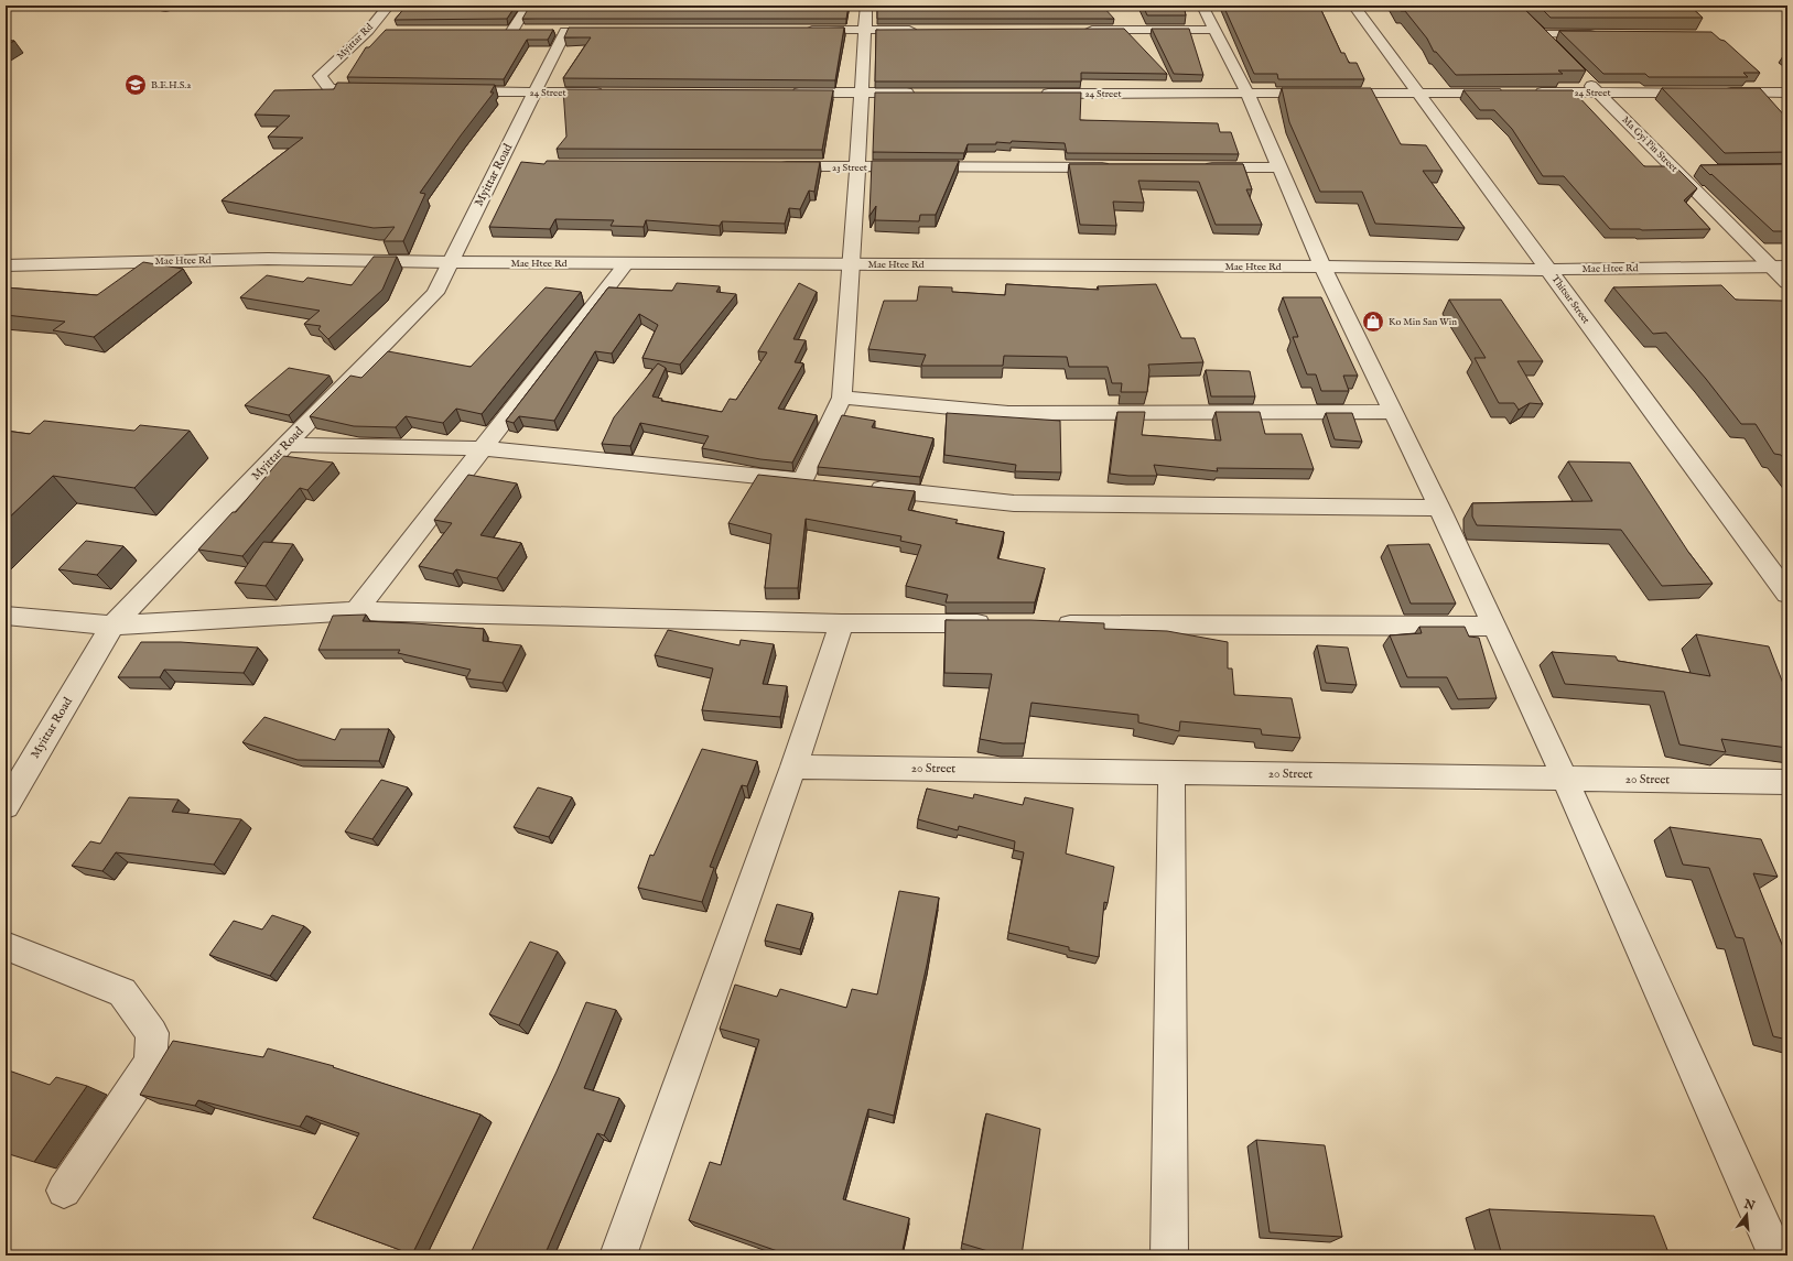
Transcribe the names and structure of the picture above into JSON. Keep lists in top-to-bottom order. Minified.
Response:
{"streets":{"street":["Myittar Rd","24 Street","Ma Gyi Pin Street","23 Street","Myittar Road","Mae Htee Rd","Thitsar Street","20 Street"]},"crossings":[["24 Street","Ma Gyi Pin Street"],["24 Street","Myittar Road"],["24 Street","Thitsar Street"],["Ma Gyi Pin Street","Mae Htee Rd"],["Myittar Road","Mae Htee Rd"],["Mae Htee Rd","Thitsar Street"]],"places":{"school or university":["B.E.H.S.2"],"shop":["Ko Min San Win"]},"north":"top"}
